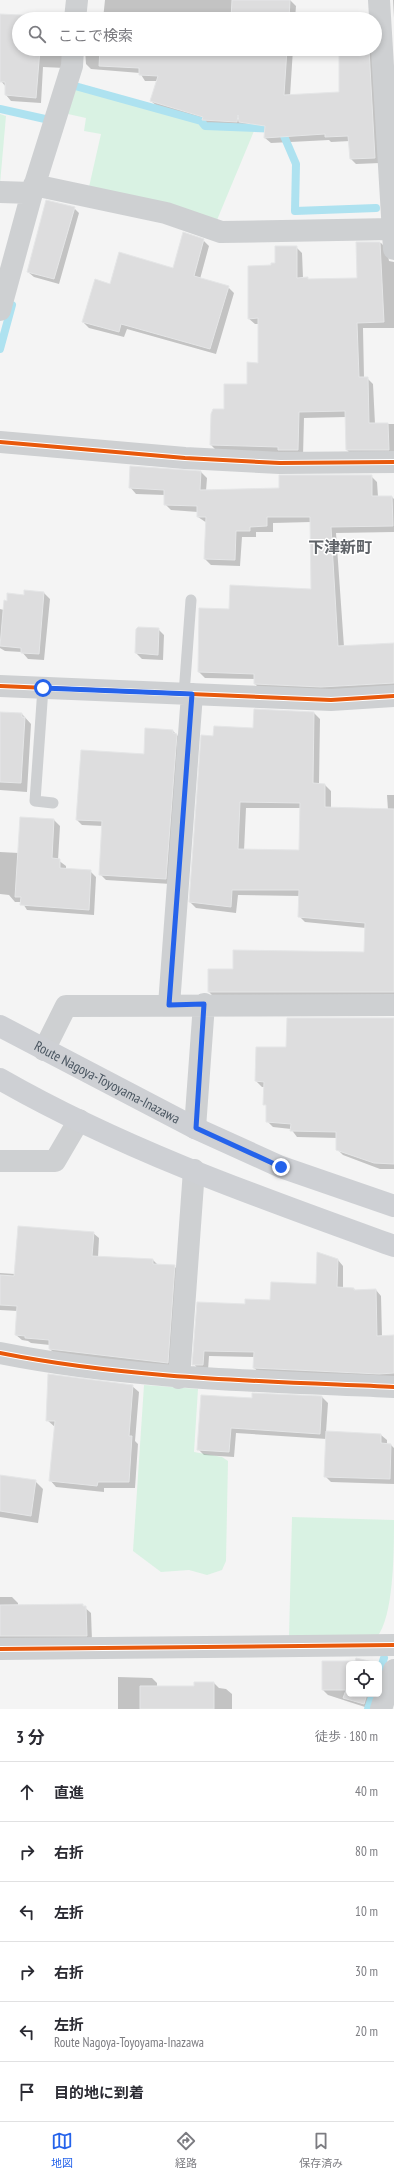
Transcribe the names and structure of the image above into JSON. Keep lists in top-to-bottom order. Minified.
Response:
{"streets":{"main road":["Route Nagoya-Toyoyama-Inazawa"]},"districts":["下津新町"],"page":{"search":"ここで検索","heading":["3 分","徒歩 · 180 m"],"list":[["直進","40 m"],["右折","80 m"],["左折","10 m"],["右折","30 m"],["左折","Route Nagoya-Toyoyama-Inazawa","20 m"],"目的地に到着"],"nav":["地図","経路","保存済み"]}}
